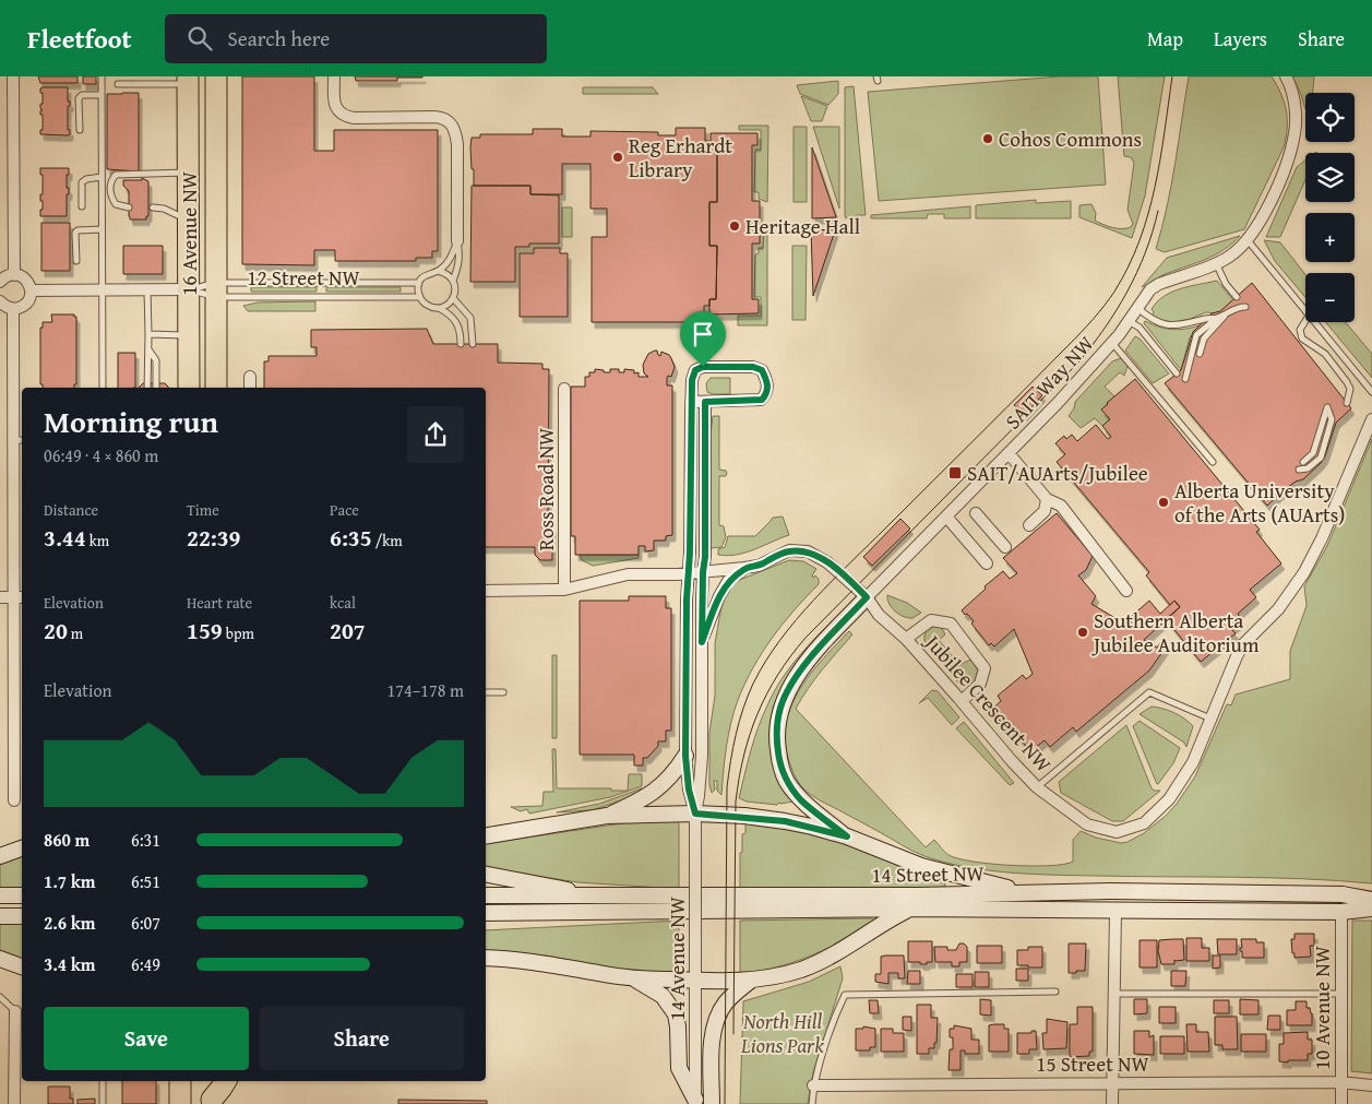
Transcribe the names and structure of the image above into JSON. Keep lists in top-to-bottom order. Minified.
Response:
{"streets":{"highway":["16 Avenue NW"],"main road":["14 Street NW"],"street":["12 Street NW","SAIT Way NW","Ross Road NW","Jubilee Crescent NW","14 Avenue NW","10 Avenue NW","15 Street NW"]},"crossings":[["16 Avenue NW","12 Street NW"],["SAIT Way NW","Jubilee Crescent NW"],["14 Street NW","10 Avenue NW"],["10 Avenue NW","15 Street NW"]],"parks":["North Hill Lions Park"],"places":{"other":["Cohos Commons","Reg Erhardt Library","Heritage Hall","Alberta University of the Arts (AUArts)","Southern Alberta Jubilee Auditorium"],"transit":["SAIT/AUArts/Jubilee"]},"page":{"header":"Fleetfoot","search":"Search here","nav":["Map","Layers","Share"],"map_buttons":["+","−"],"heading":["Morning run","06:49 · 4 × 860 m"],"stats":[["Distance","3.44 km"],["Time","22:39"],["Pace","6:35 /km"],["Elevation","20 m"],["Heart rate","159 bpm"],["kcal","207"]],"chart":["Elevation","174–178 m"],"list":[{"name":"860 m","note":"6:31"},{"name":"1.7 km","note":"6:51"},{"name":"2.6 km","note":"6:07"},{"name":"3.4 km","note":"6:49"}],"buttons":["Save","Share"]}}
